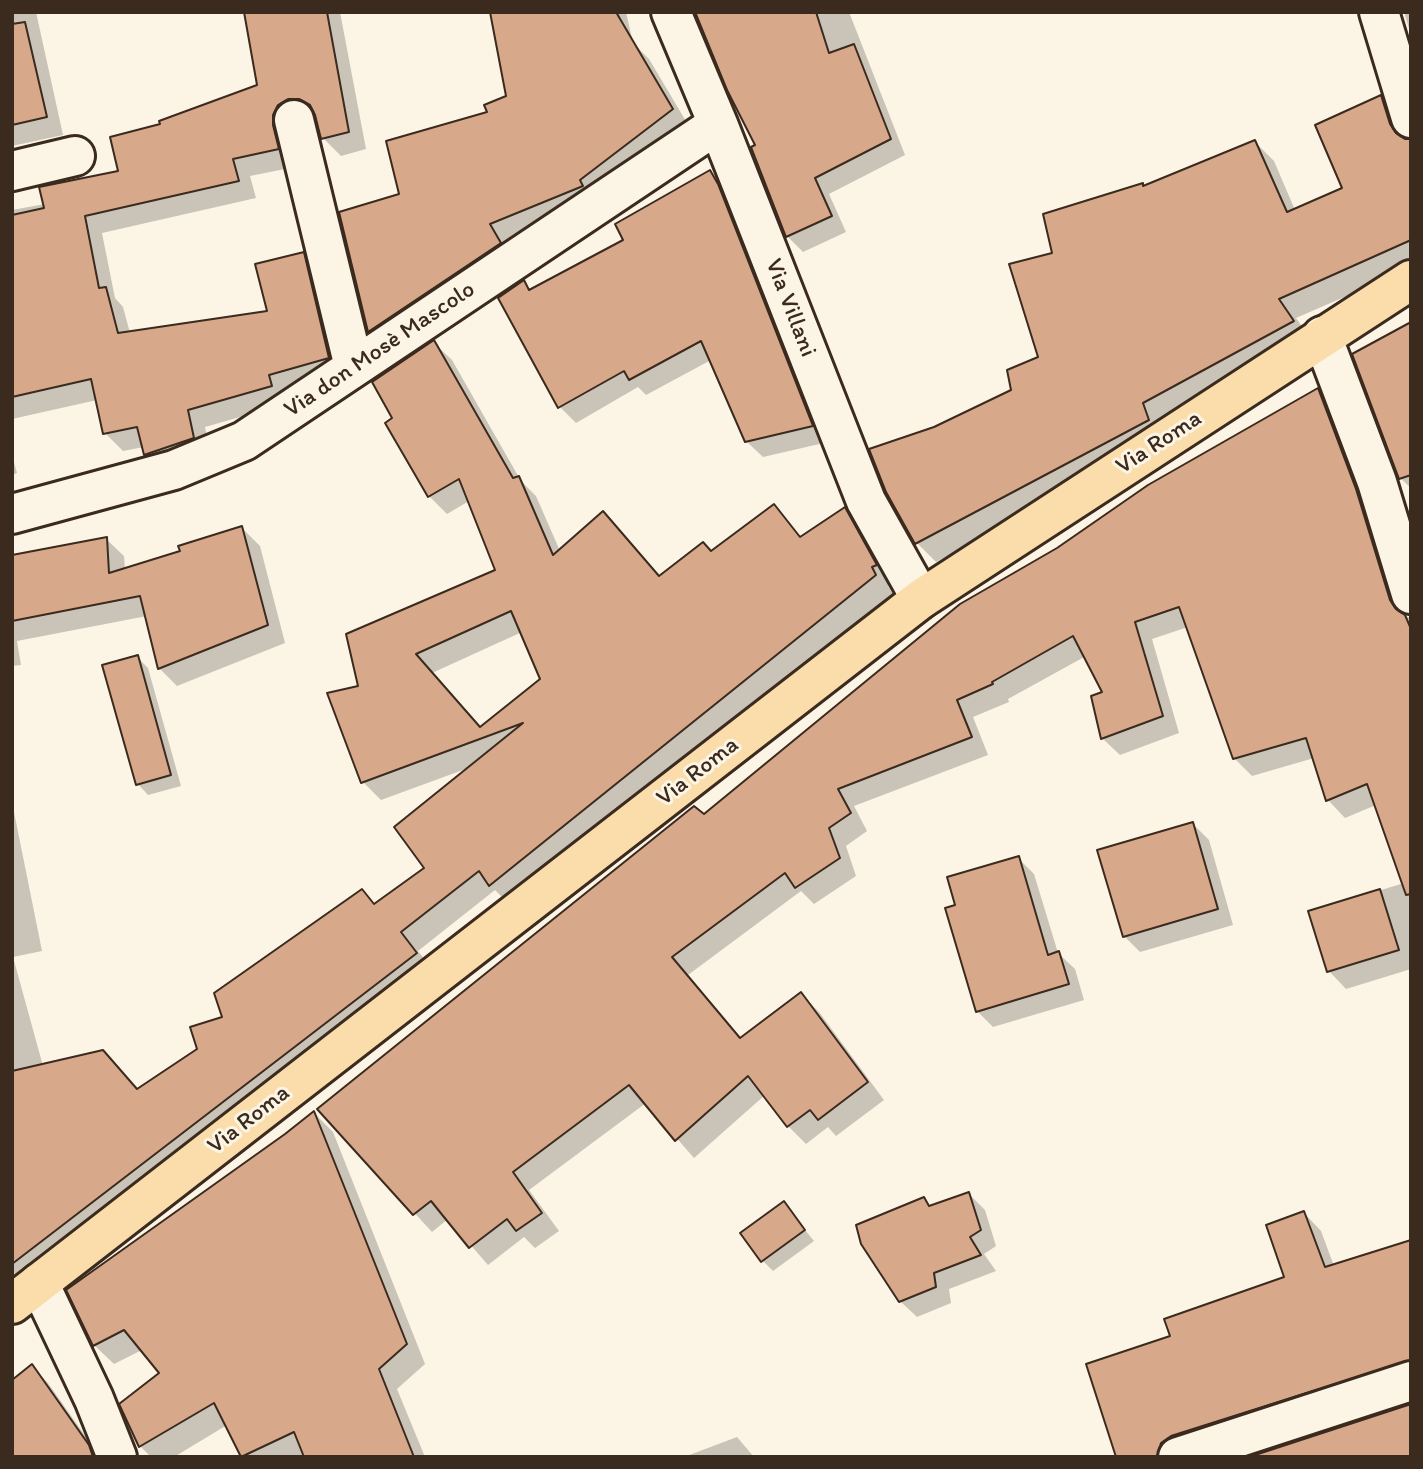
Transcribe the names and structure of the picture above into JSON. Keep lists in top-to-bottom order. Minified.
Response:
{"streets":{"main road":["Via Roma"],"street":["Via Villani","Via don Mosè Mascolo"]},"crossings":[["Via Villani","Via don Mosè Mascolo"],["Via Villani","Via Roma"]]}
